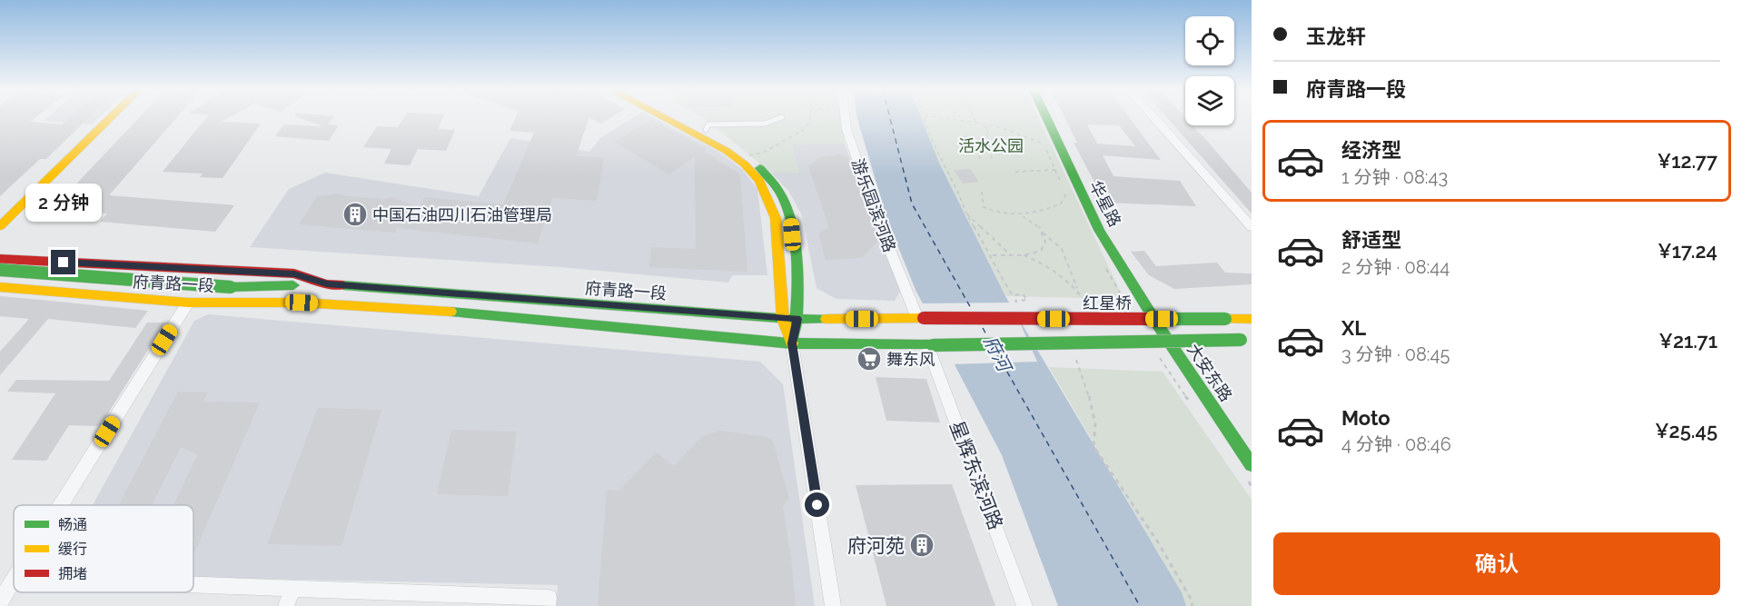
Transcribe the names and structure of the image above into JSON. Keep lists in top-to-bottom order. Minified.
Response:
{"streets":{"main road":["华星路","府青路一段","红星桥","大安东路"],"street":["游乐园滨河路","星辉东滨河路"]},"crossings":[["华星路","大安东路"],["游乐园滨河路","府青路一段"],["游乐园滨河路","红星桥"],["府青路一段","红星桥"],["府青路一段","星辉东滨河路"]],"water":["府河"],"parks":["活水公园"],"places":{"building":["中国石油四川石油管理局","府河苑"],"supermarket":["舞东风"]},"legend":["畅通","缓行","拥堵"],"page":{"banner":["玉龙轩","府青路一段"],"list":[{"name":"经济型","note":"1 分钟 · 08:43","value":"¥12.77"},{"name":"舒适型","note":"2 分钟 · 08:44","value":"¥17.24"},{"name":"XL","note":"3 分钟 · 08:45","value":"¥21.71"},{"name":"Moto","note":"4 分钟 · 08:46","value":"¥25.45"}],"bubble":"2 分钟","buttons":"确认"}}
